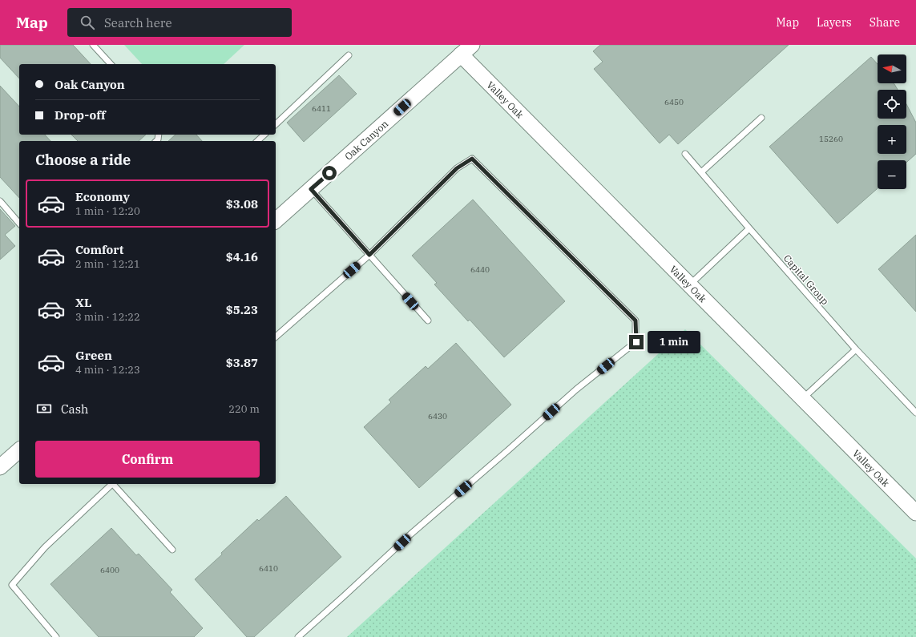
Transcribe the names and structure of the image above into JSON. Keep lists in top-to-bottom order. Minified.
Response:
{"streets":{"street":["Valley Oak","Oak Canyon"],"lane":["Capital Group"]},"crossings":[["Valley Oak","Oak Canyon"]],"house_numbers":["6450","6411","15260","6440","6430","6410","6400"],"north":"left","page":{"header":"Map","search":"Search here","nav":["Map","Layers","Share"],"map_buttons":["+","−"],"banner":["Oak Canyon","Drop-off"],"heading":"Choose a ride","list":[{"name":"Economy","note":"1 min · 12:20","value":"$3.08"},{"name":"Comfort","note":"2 min · 12:21","value":"$4.16"},{"name":"XL","note":"3 min · 12:22","value":"$5.23"},{"name":"Green","note":"4 min · 12:23","value":"$3.87"}],"bubble":"1 min","pay":["Cash","220 m"],"buttons":"Confirm"}}
